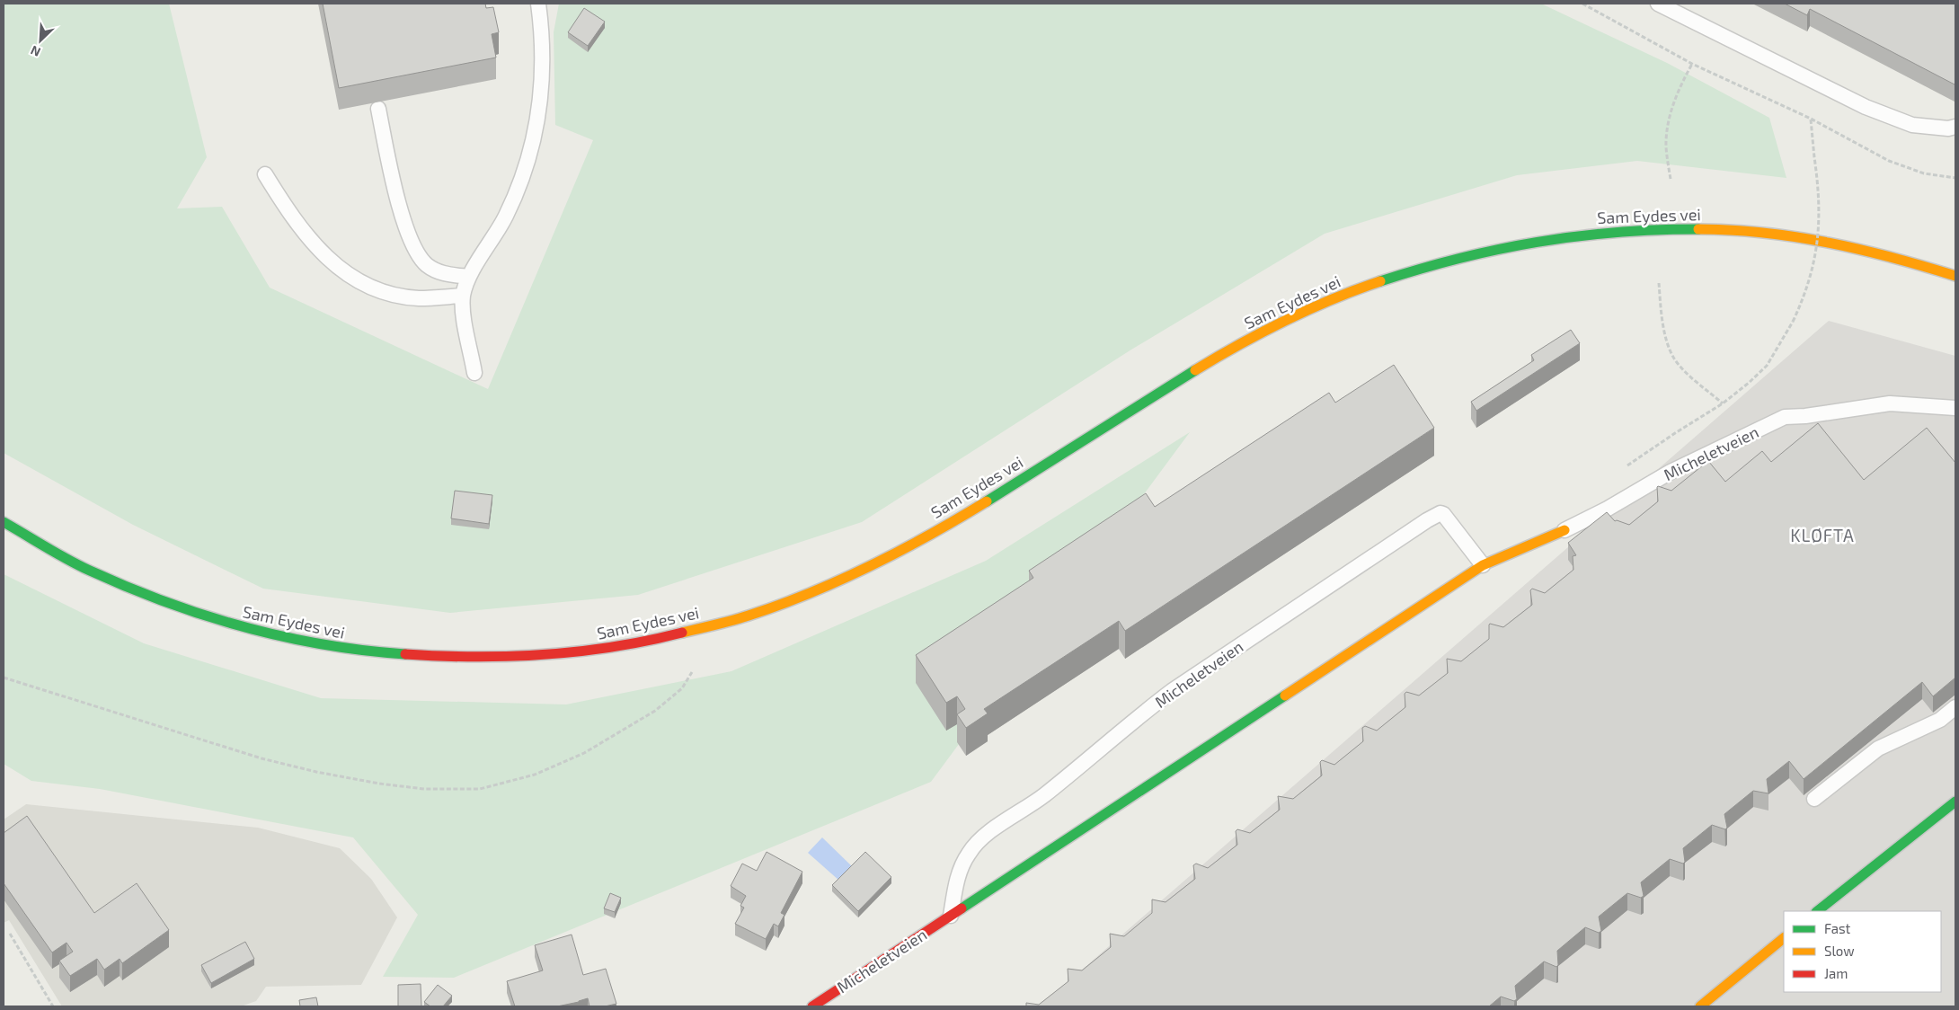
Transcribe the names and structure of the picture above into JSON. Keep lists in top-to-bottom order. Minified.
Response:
{"streets":{"main road":["Sam Eydes vei","Micheletveien"]},"districts":["KLØFTA"],"legend":["Fast","Slow","Jam"],"north":"bottom left"}
